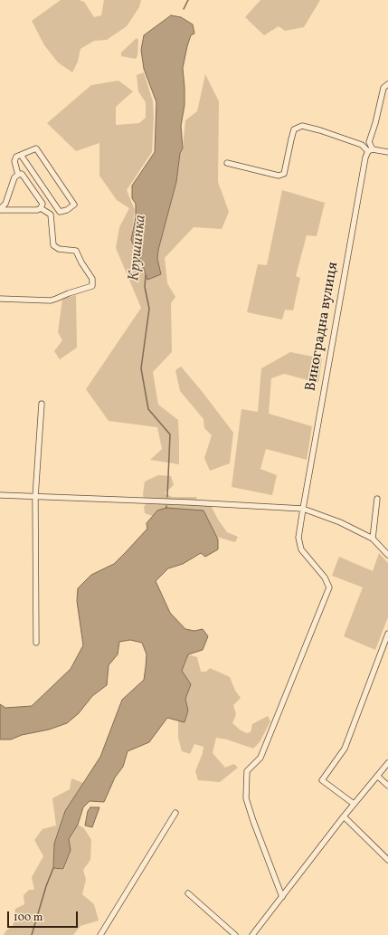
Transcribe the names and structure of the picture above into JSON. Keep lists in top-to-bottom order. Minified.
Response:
{"streets":{"street":["Виноградна вулиця"]},"water":["Крушинка"],"scale_bar":"100 m"}
